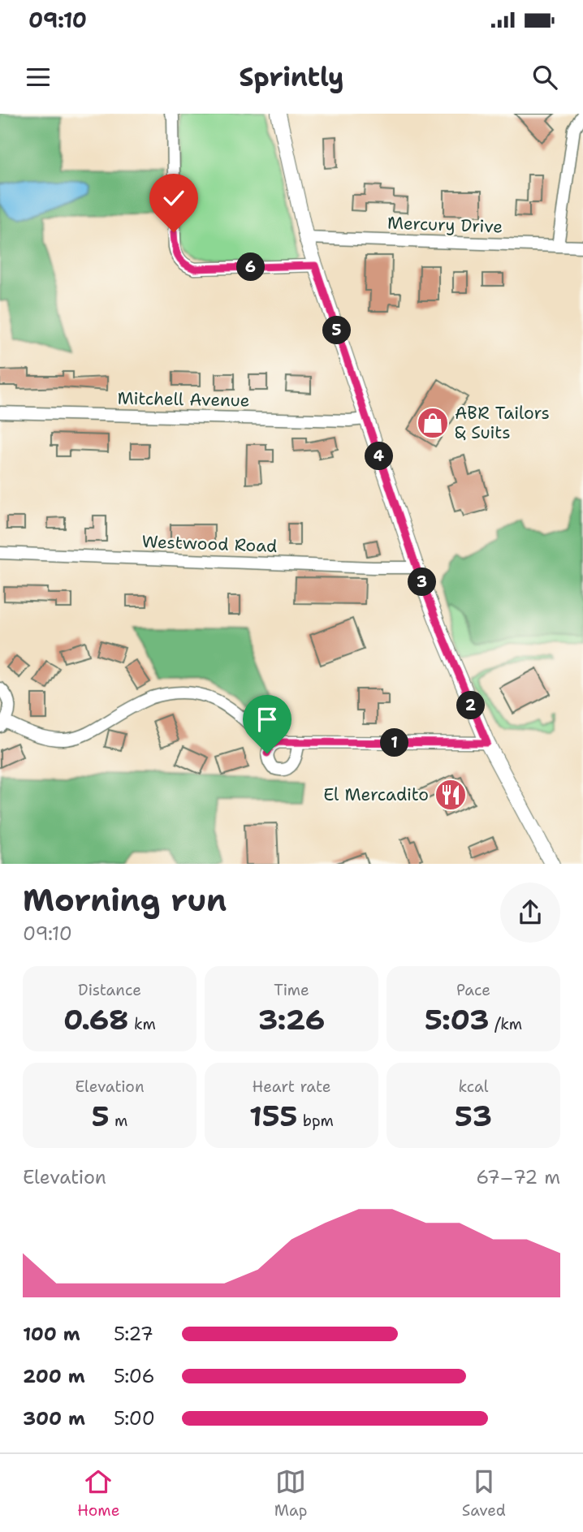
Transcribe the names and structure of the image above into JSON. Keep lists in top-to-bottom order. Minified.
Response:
{"streets":{"street":["Mercury Drive","Mitchell Avenue","Westwood Road"]},"places":{"shop":["ABR Tailors & Suits"],"restaurant":["El Mercadito"]},"page":{"status":"09:10","header":"Sprintly","pins":["6","5","4","3","2","1"],"heading":["Morning run","09:10"],"stats":[["Distance","0.68 km"],["Time","3:26"],["Pace","5:03 /km"],["Elevation","5 m"],["Heart rate","155 bpm"],["kcal","53"]],"chart":["Elevation","67–72 m"],"list":[{"name":"100 m","note":"5:27"},{"name":"200 m","note":"5:06"},{"name":"300 m","note":"5:00"}],"tabs":["Home","Map","Saved"]}}
